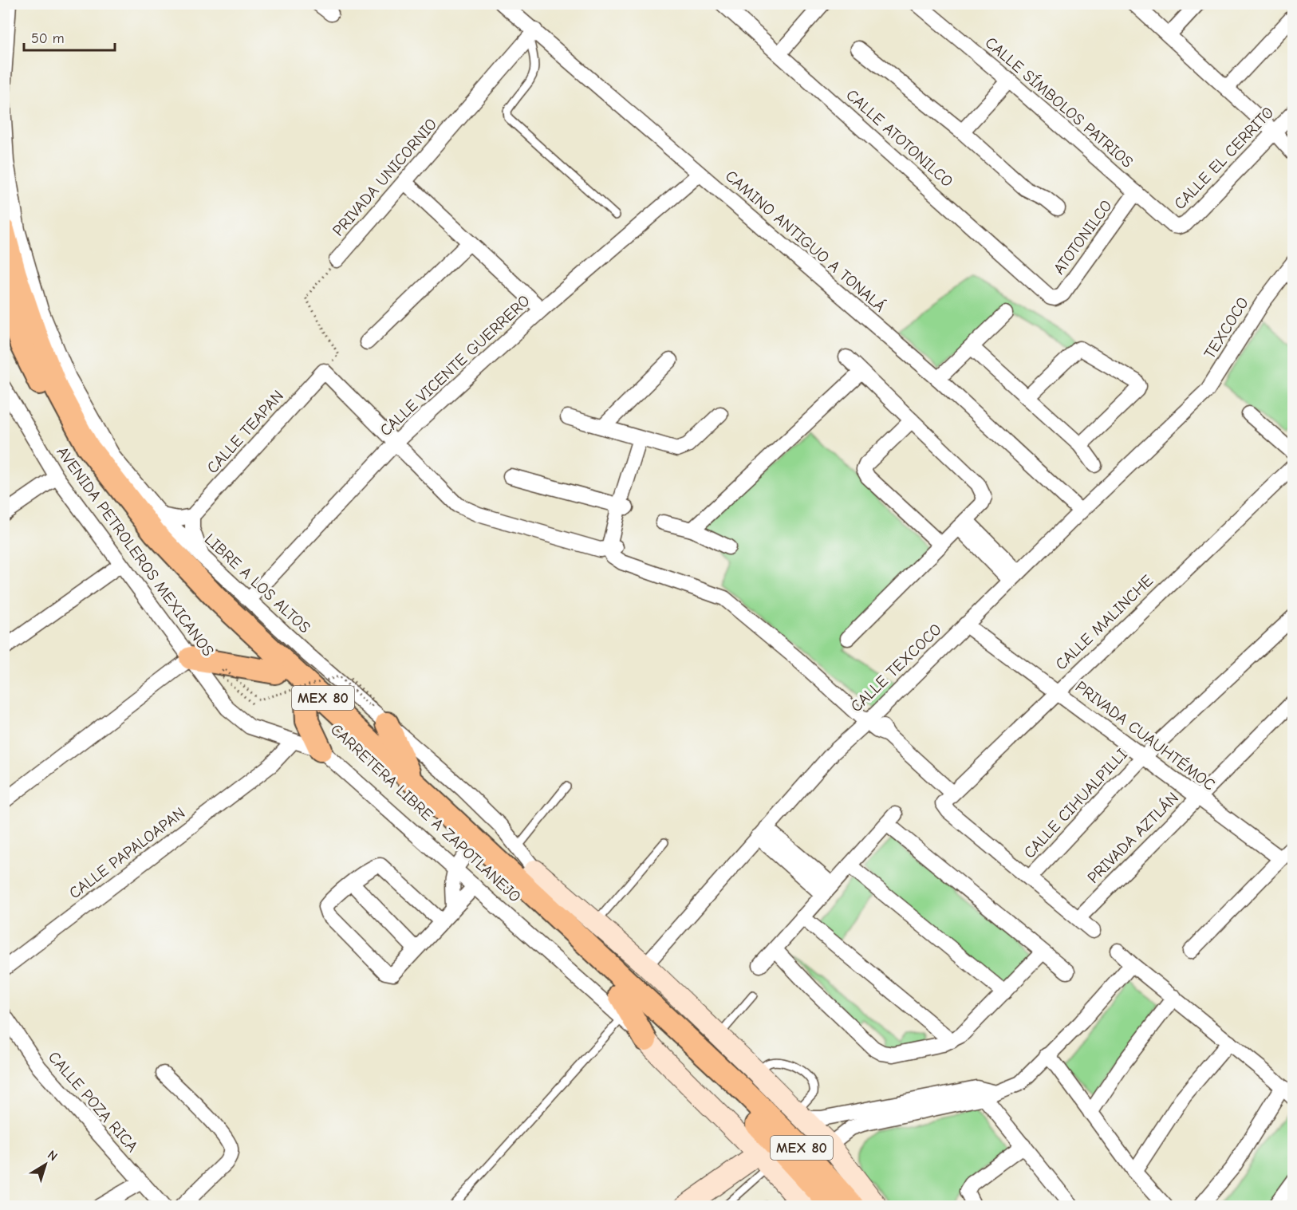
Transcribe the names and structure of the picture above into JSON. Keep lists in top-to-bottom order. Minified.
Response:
{"streets":{"main road":["MEX 80","CARRETERA LIBRE A ZAPOTLANEJO"],"street":["CALLE SÍMBOLOS PATRIOS","CALLE ATOTONILCO","CALLE EL CERRITO","PRIVADA UNICORNIO","ATOTONILCO","CAMINO ANTIGUO A TONALÁ","TEXCOCO","CALLE VICENTE GUERRERO","CALLE TEAPAN","AVENIDA PETROLEROS MEXICANOS","LIBRE A LOS ALTOS","CALLE MALINCHE","CALLE TEXCOCO","PRIVADA CUAUHTÉMOC","CALLE CIHUALPILLI","PRIVADA AZTLÁN","CALLE PAPALOAPAN","CALLE POZA RICA"]},"crossings":[["CALLE SÍMBOLOS PATRIOS","CALLE EL CERRITO"],["CALLE SÍMBOLOS PATRIOS","ATOTONILCO"],["CALLE ATOTONILCO","ATOTONILCO"],["PRIVADA UNICORNIO","CAMINO ANTIGUO A TONALÁ"],["CAMINO ANTIGUO A TONALÁ","CALLE VICENTE GUERRERO"],["CAMINO ANTIGUO A TONALÁ","CALLE TEXCOCO"],["TEXCOCO","CALLE TEXCOCO"],["CALLE VICENTE GUERRERO","CALLE TEAPAN"],["CALLE VICENTE GUERRERO","LIBRE A LOS ALTOS"],["AVENIDA PETROLEROS MEXICANOS","CALLE PAPALOAPAN"],["LIBRE A LOS ALTOS","CARRETERA LIBRE A ZAPOTLANEJO"],["CALLE MALINCHE","PRIVADA CUAUHTÉMOC"],["CALLE MALINCHE","CALLE CIHUALPILLI"],["CALLE TEXCOCO","PRIVADA CUAUHTÉMOC"],["CALLE TEXCOCO","CARRETERA LIBRE A ZAPOTLANEJO"],["PRIVADA CUAUHTÉMOC","CALLE CIHUALPILLI"],["PRIVADA CUAUHTÉMOC","PRIVADA AZTLÁN"]],"scale_bar":"50 m","north":"top right"}
